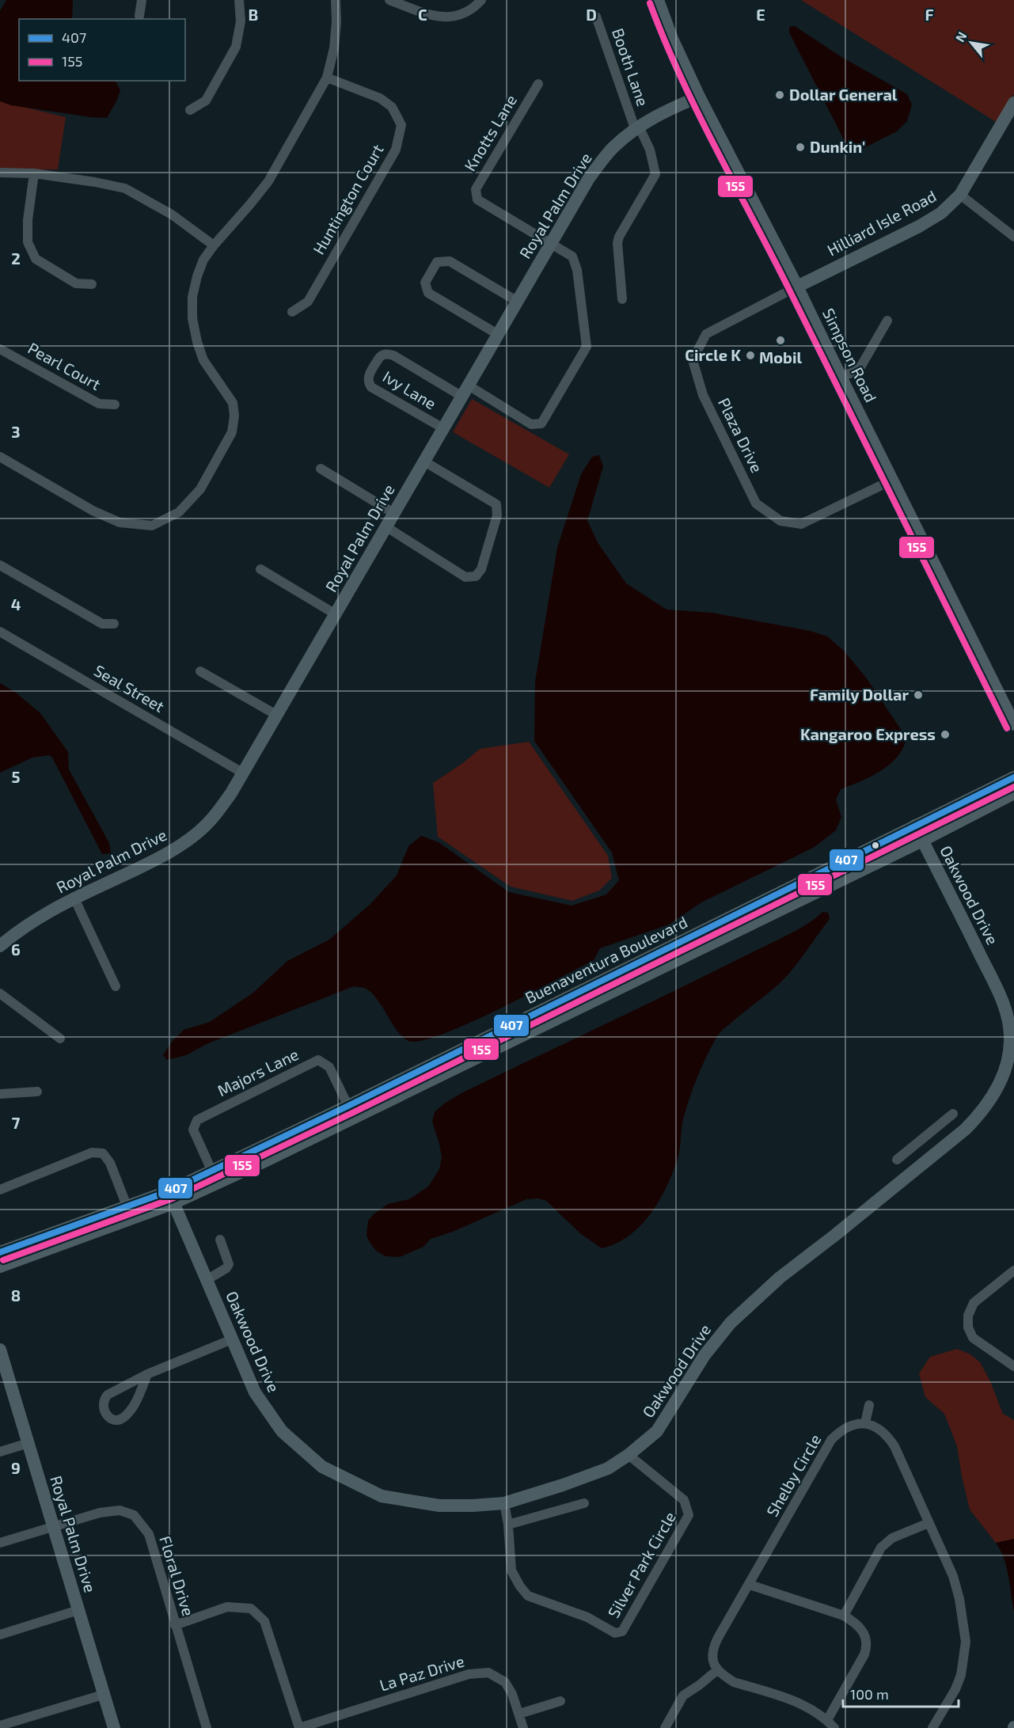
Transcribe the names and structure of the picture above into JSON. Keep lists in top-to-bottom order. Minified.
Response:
{"streets":{"street":["Booth Lane","Knotts Lane","Huntington Court","Royal Palm Drive","Hilliard Isle Road","Simpson Road","Pearl Court","Ivy Lane","Plaza Drive","Seal Street","Oakwood Drive","Buenaventura Boulevard","Majors Lane","Shelby Circle","Silver Park Circle","Floral Drive","La Paz Drive"]},"crossings":[["Booth Lane","Royal Palm Drive"],["Knotts Lane","Royal Palm Drive"],["Royal Palm Drive","Simpson Road"],["Royal Palm Drive","Ivy Lane"],["Royal Palm Drive","Seal Street"],["Royal Palm Drive","Floral Drive"],["Hilliard Isle Road","Simpson Road"],["Hilliard Isle Road","Plaza Drive"],["Simpson Road","Plaza Drive"],["Oakwood Drive","Buenaventura Boulevard"],["Oakwood Drive","Silver Park Circle"],["Buenaventura Boulevard","Majors Lane"]],"places":["Dollar General","Dunkin'","Mobil","Circle K","Family Dollar","Kangaroo Express"],"lines":["transit line 155","transit line 407"],"legend":["407","155"],"scale_bar":"100 m","north":"top left","grid":{"columns":["B","C","D","E","F"],"rows":["2","3","4","5","6","7","8","9"]}}
